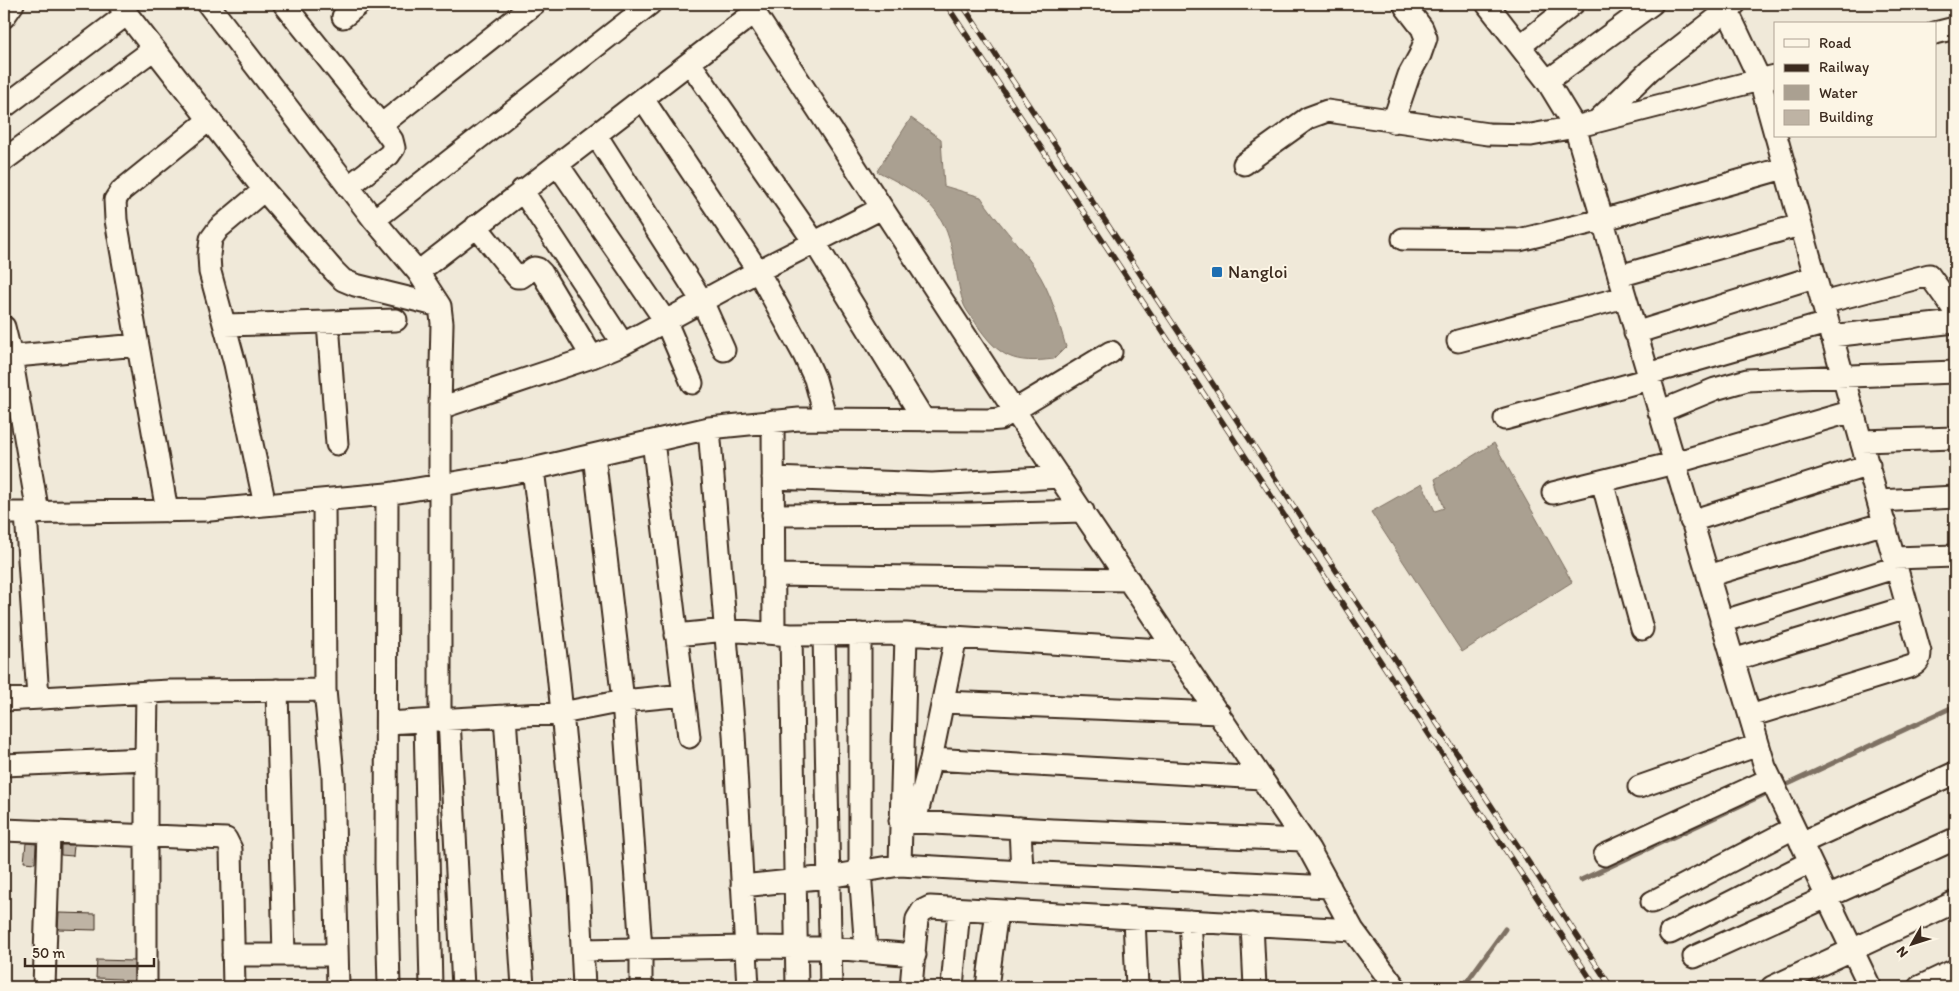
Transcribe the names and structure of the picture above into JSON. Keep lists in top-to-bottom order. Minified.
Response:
{"places":{"transit":["Nangloi"]},"legend":["Road","Railway","Water","Building"],"scale_bar":"50 m","north":"bottom left"}
